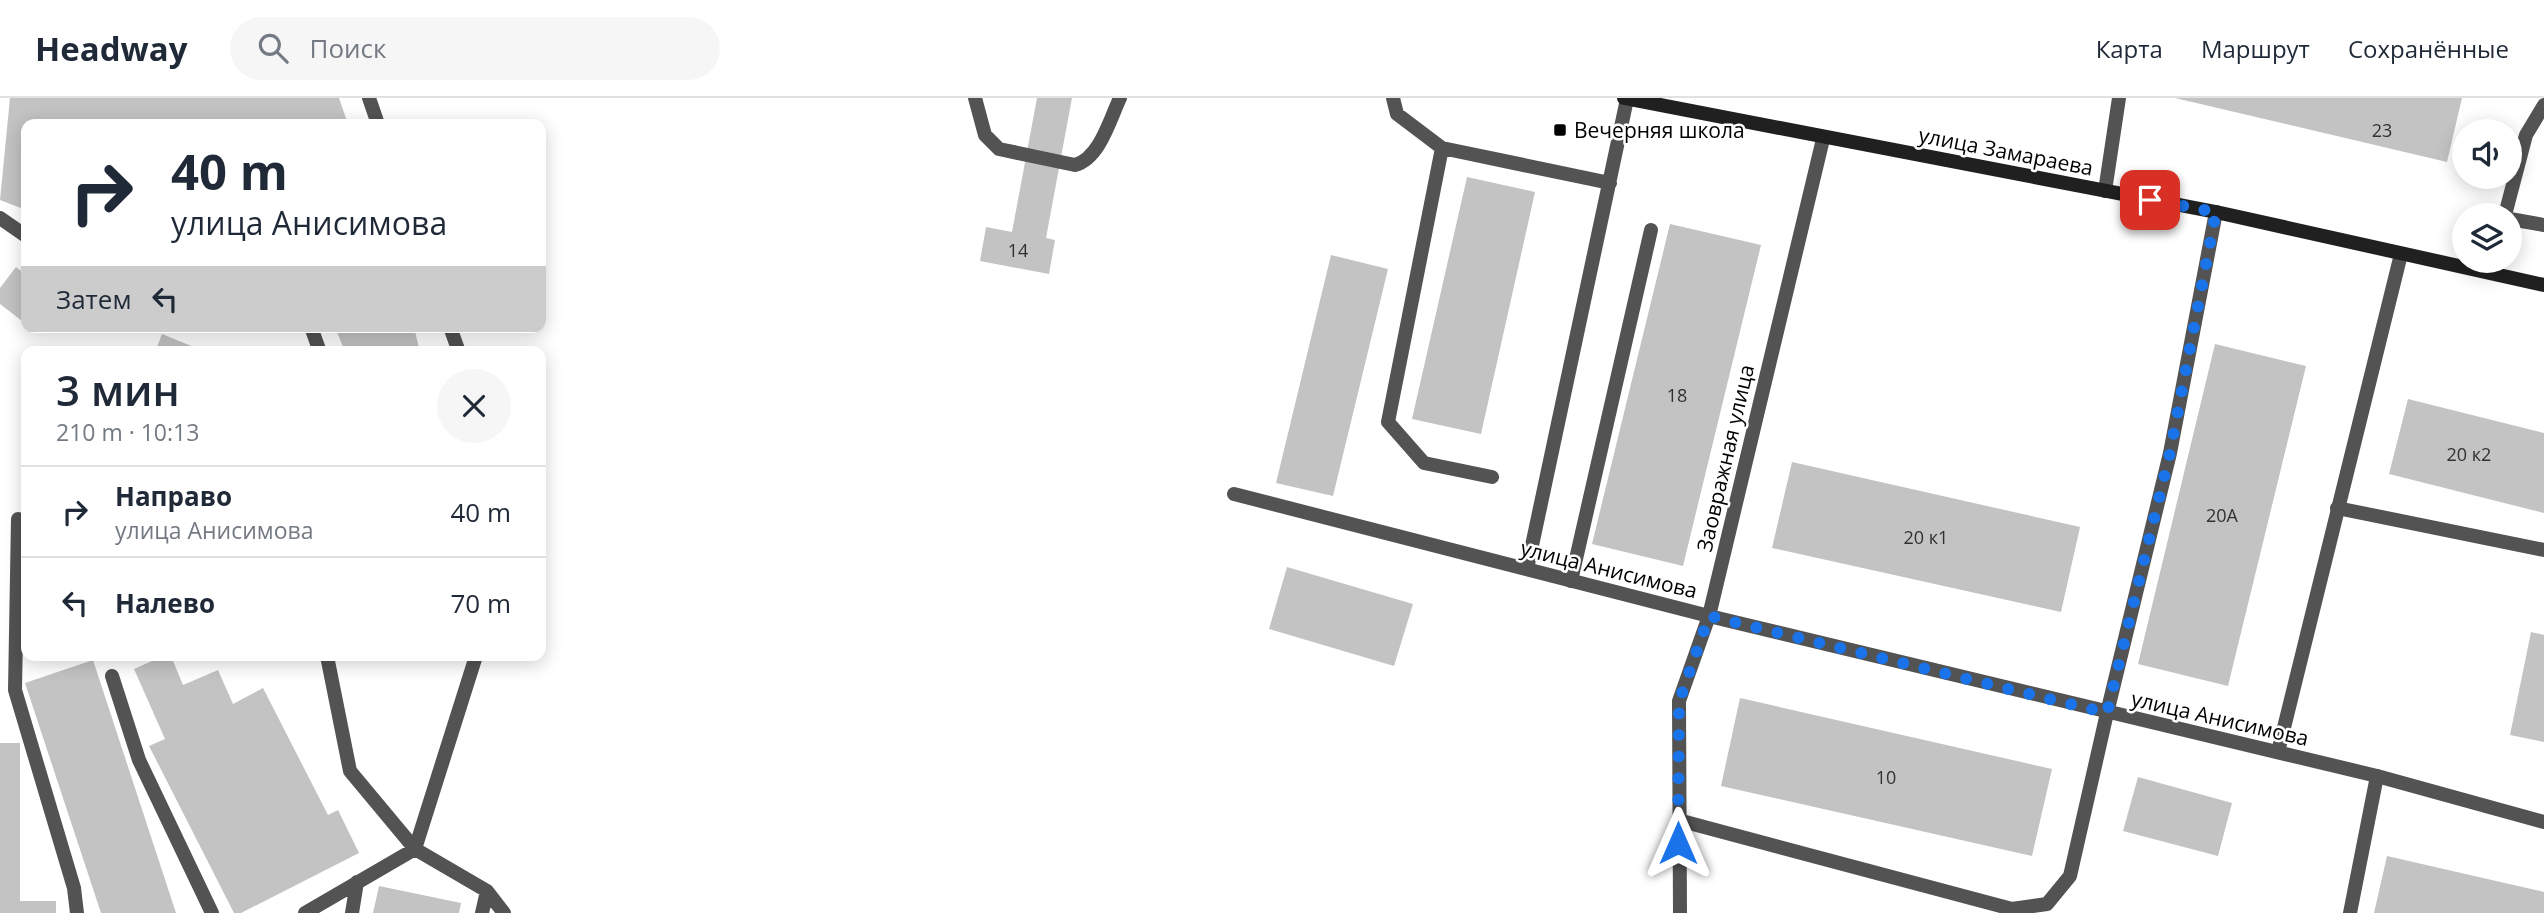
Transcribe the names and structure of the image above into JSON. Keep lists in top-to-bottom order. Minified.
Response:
{"streets":{"main road":["улица Замараева"],"street":["Заовражная улица","улица Анисимова"]},"crossings":[["улица Замараева","Заовражная улица"],["Заовражная улица","улица Анисимова"]],"places":{"transit":["Вечерняя школа"]},"house_numbers":["23","14","18","20 к2","20А","20 к1","10"],"page":{"header":"Headway","search":"Поиск","nav":["Карта","Маршрут","Сохранённые"],"turn":["40 m","улица Анисимова"],"then":"Затем","heading":["3 мин","210 m · 10:13"],"list":[{"name":"Направо","note":"улица Анисимова","value":"40 m"},{"name":"Налево","value":"70 m"}]}}
